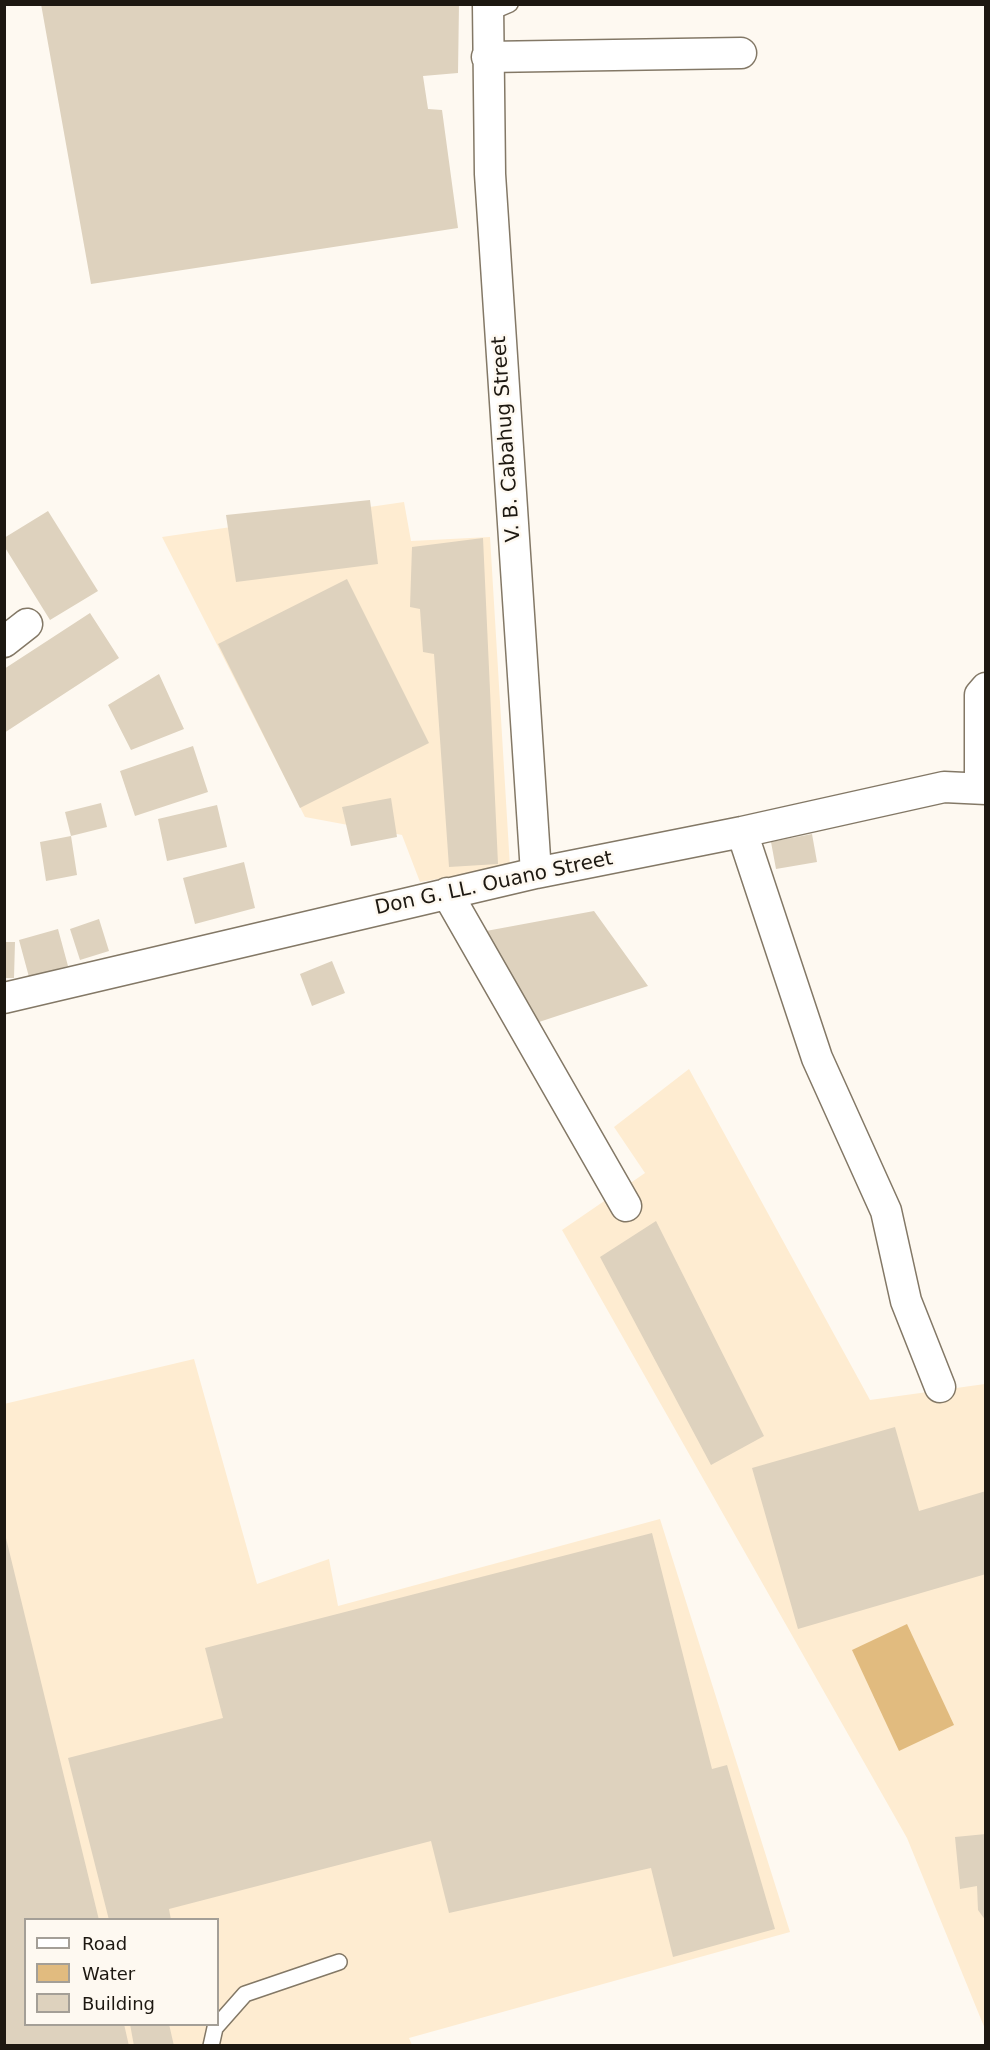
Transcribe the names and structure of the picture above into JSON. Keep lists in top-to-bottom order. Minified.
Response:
{"streets":{"street":["V. B. Cabahug Street","Don G. LL. Ouano Street"]},"crossings":[["V. B. Cabahug Street","Don G. LL. Ouano Street"]],"legend":["Road","Water","Building"]}
